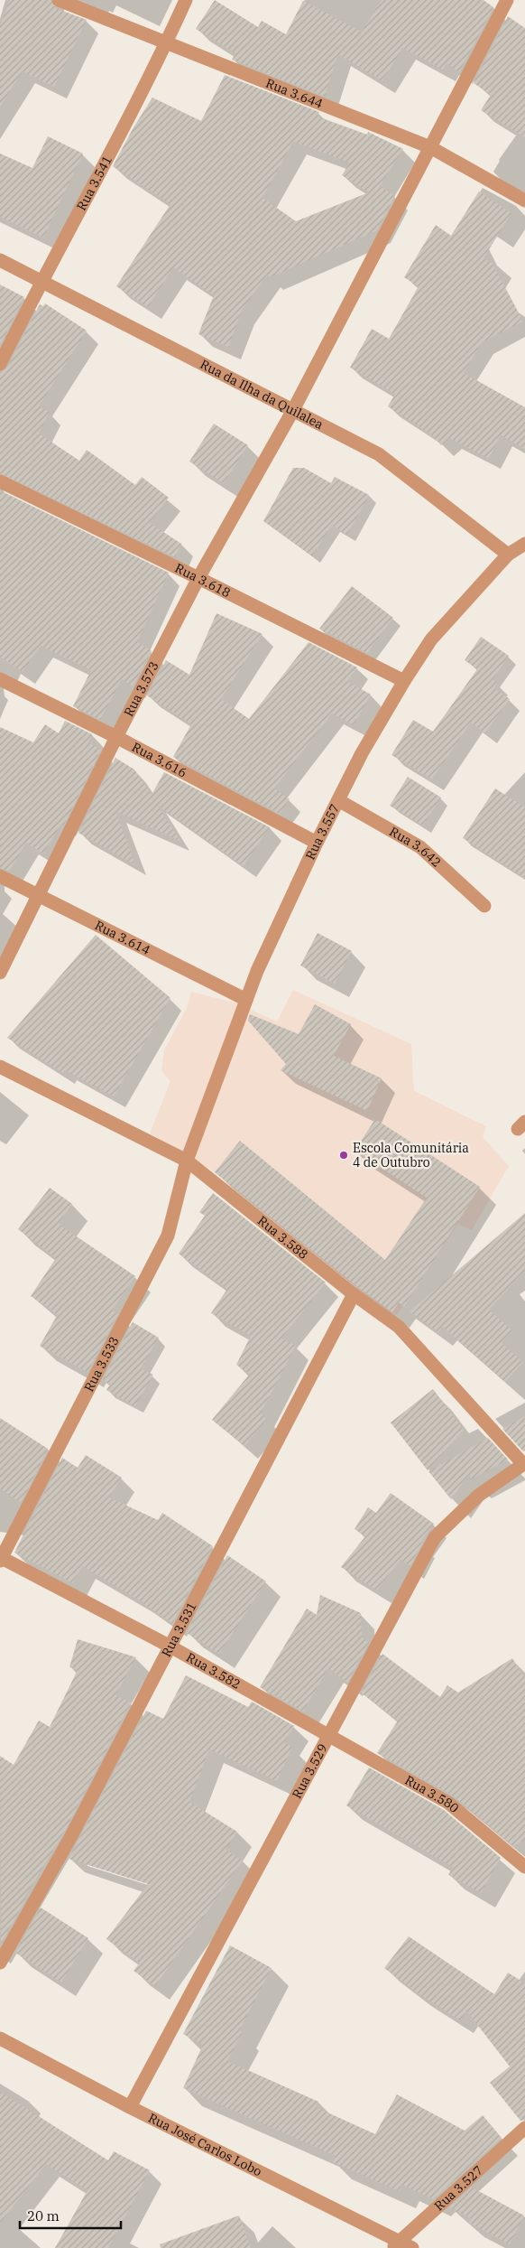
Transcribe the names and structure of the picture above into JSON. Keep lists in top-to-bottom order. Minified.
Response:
{"streets":{"street":["Rua 3.644","Rua 3.541","Rua da Ilha da Quilalea","Rua 3.618","Rua 3.573","Rua 3.616","Rua 3.557","Rua 3.642","Rua 3.614","Rua 3.588","Rua 3.533","Rua 3.531","Rua 3.582","Rua 3.529","Rua 3.580","Rua José Carlos Lobo","Rua 3.527"]},"crossings":[["Rua 3.644","Rua 3.541"],["Rua 3.644","Rua 3.573"],["Rua 3.541","Rua da Ilha da Quilalea"],["Rua da Ilha da Quilalea","Rua 3.573"],["Rua da Ilha da Quilalea","Rua 3.557"],["Rua 3.618","Rua 3.573"],["Rua 3.618","Rua 3.557"],["Rua 3.573","Rua 3.616"],["Rua 3.573","Rua 3.614"],["Rua 3.616","Rua 3.557"],["Rua 3.557","Rua 3.642"],["Rua 3.557","Rua 3.614"],["Rua 3.557","Rua 3.588"],["Rua 3.557","Rua 3.533"],["Rua 3.588","Rua 3.533"],["Rua 3.588","Rua 3.531"],["Rua 3.588","Rua 3.529"],["Rua 3.533","Rua 3.582"],["Rua 3.531","Rua 3.582"],["Rua 3.582","Rua 3.529"],["Rua 3.582","Rua 3.580"],["Rua 3.529","Rua 3.580"],["Rua 3.529","Rua José Carlos Lobo"],["Rua José Carlos Lobo","Rua 3.527"]],"places":["Escola Comunitária 4 de Outubro"],"scale_bar":"20 m"}
